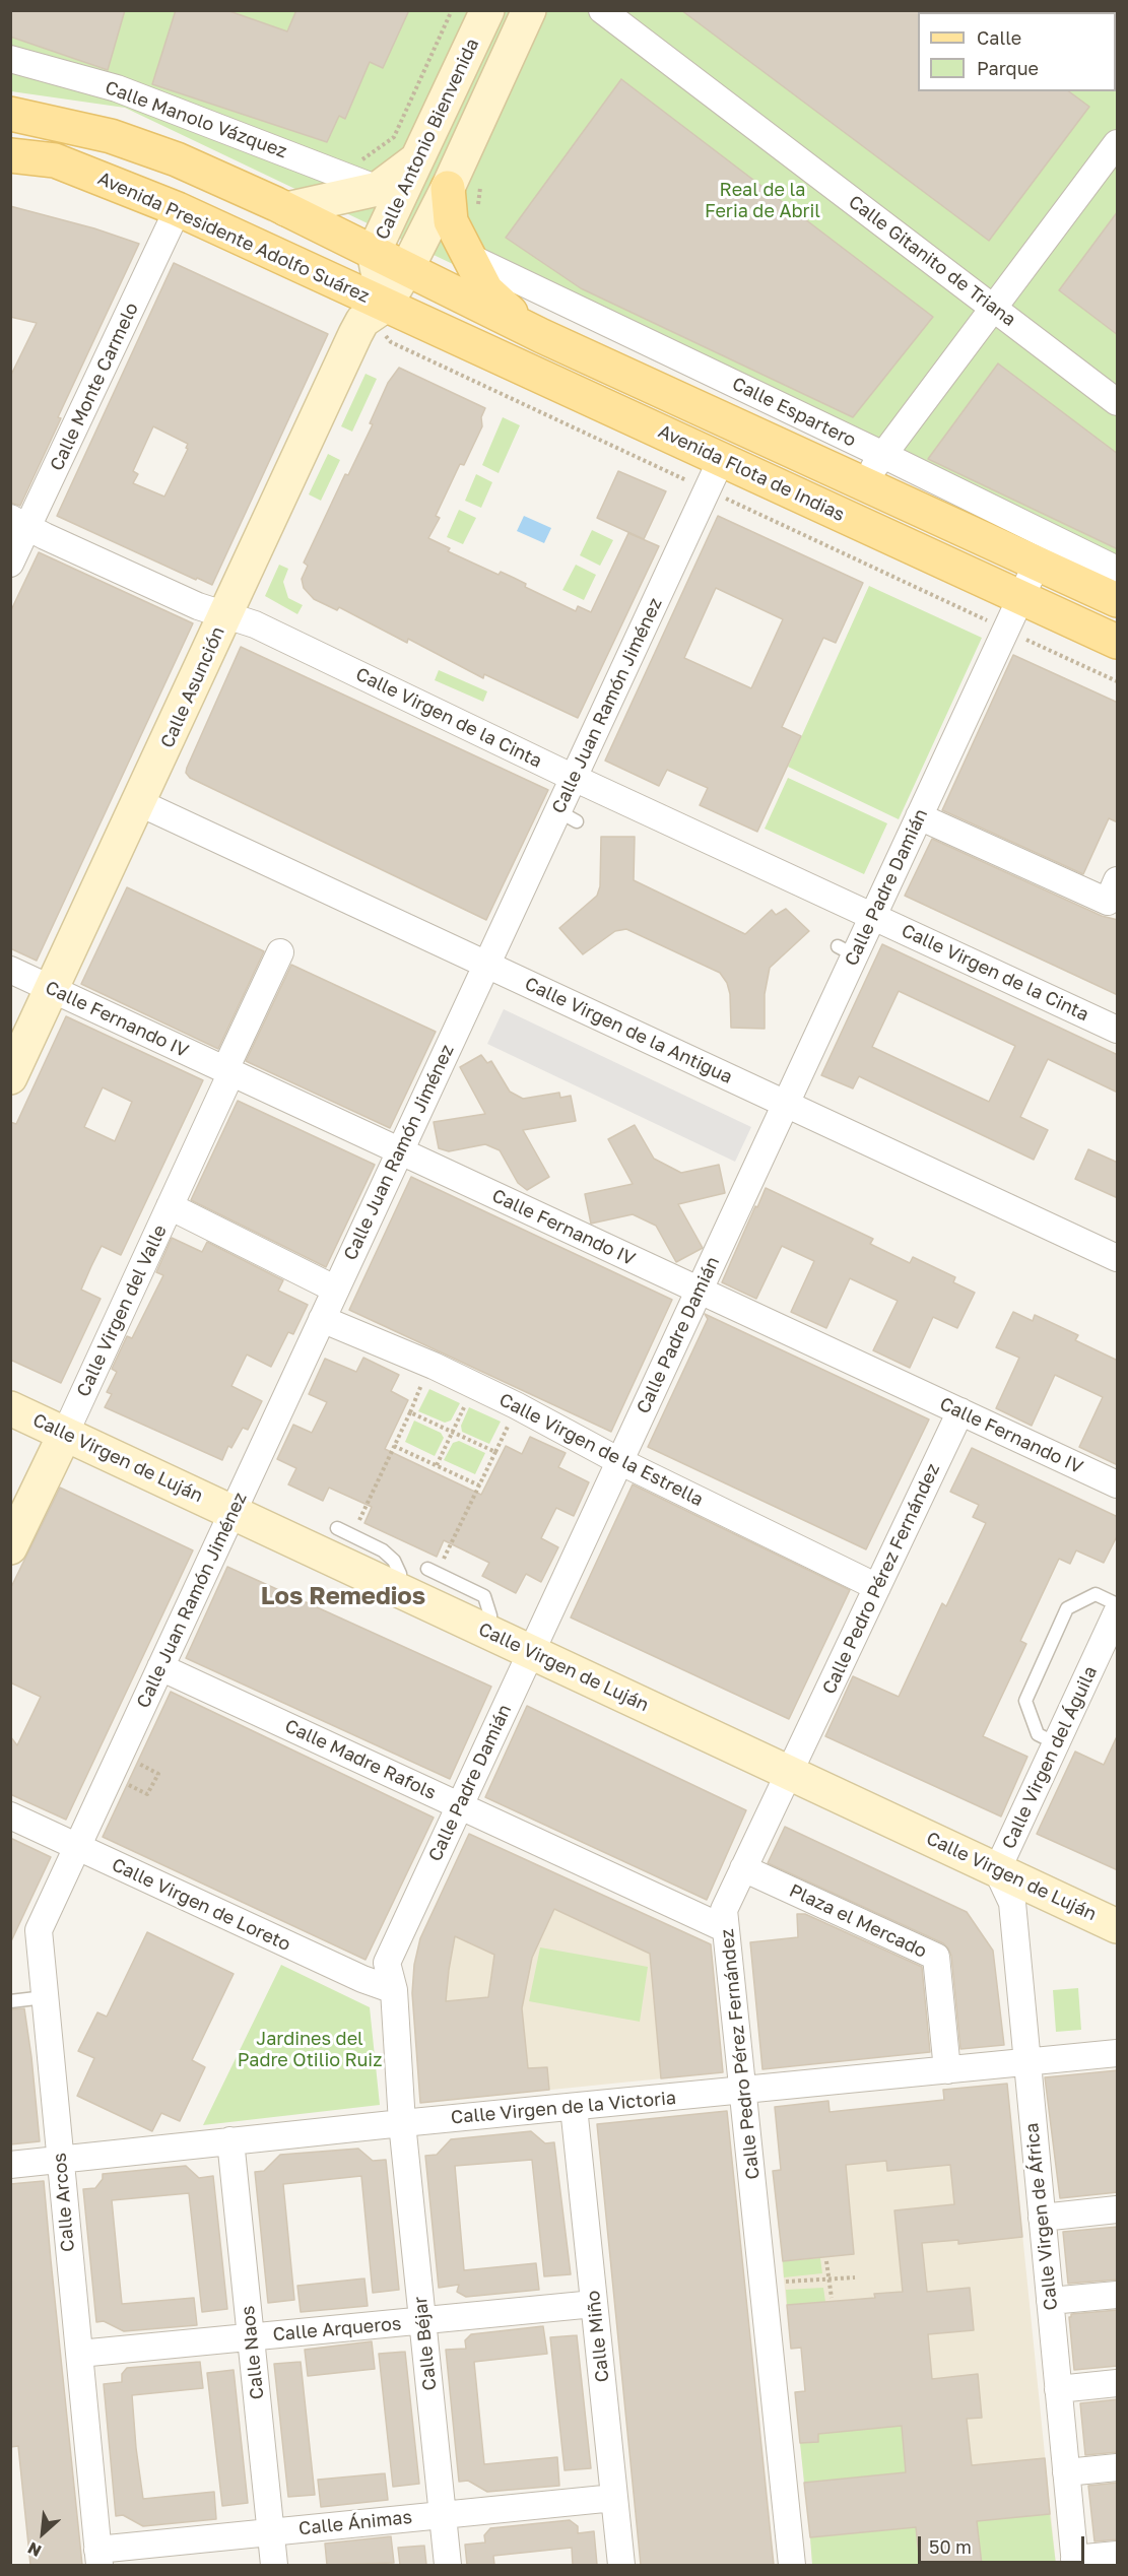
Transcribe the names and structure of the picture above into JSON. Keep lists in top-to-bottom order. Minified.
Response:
{"streets":{"main road":["Calle Antonio Bienvenida","Avenida Presidente Adolfo Suárez","Avenida Flota de Indias","Calle Asunción","Calle Virgen del Valle","Calle Virgen de Luján"],"street":["Calle Manolo Vázquez","Calle Gitanito de Triana","Calle Monte Carmelo","Calle Espartero","Calle Juan Ramón Jiménez","Calle Virgen de la Cinta","Calle Padre Damián","Calle Fernando IV","Calle Virgen de la Antigua","Calle Virgen de la Estrella","Calle Pedro Pérez Fernández","Calle Virgen del Águila","Calle Madre Rafols","Calle Virgen de Loreto","Plaza el Mercado","Calle Virgen de la Victoria","Calle Arcos","Calle Virgen de África","Calle Arqueros","Calle Miño","Calle Béjar","Calle Naos","Calle Ánimas"]},"crossings":[["Calle Antonio Bienvenida","Avenida Presidente Adolfo Suárez"],["Calle Antonio Bienvenida","Avenida Flota de Indias"],["Calle Antonio Bienvenida","Calle Asunción"],["Avenida Presidente Adolfo Suárez","Calle Monte Carmelo"],["Avenida Presidente Adolfo Suárez","Avenida Flota de Indias"],["Avenida Presidente Adolfo Suárez","Calle Asunción"],["Calle Monte Carmelo","Calle Virgen de la Cinta"],["Avenida Flota de Indias","Calle Asunción"],["Avenida Flota de Indias","Calle Juan Ramón Jiménez"],["Avenida Flota de Indias","Calle Padre Damián"],["Calle Asunción","Calle Virgen de la Cinta"],["Calle Asunción","Calle Fernando IV"],["Calle Asunción","Calle Virgen de la Antigua"],["Calle Juan Ramón Jiménez","Calle Virgen de la Cinta"],["Calle Juan Ramón Jiménez","Calle Fernando IV"],["Calle Juan Ramón Jiménez","Calle Virgen de la Antigua"],["Calle Juan Ramón Jiménez","Calle Virgen de la Estrella"],["Calle Juan Ramón Jiménez","Calle Virgen de Luján"],["Calle Juan Ramón Jiménez","Calle Madre Rafols"],["Calle Juan Ramón Jiménez","Calle Virgen de Loreto"],["Calle Juan Ramón Jiménez","Calle Arcos"],["Calle Virgen de la Cinta","Calle Padre Damián"],["Calle Padre Damián","Calle Fernando IV"],["Calle Padre Damián","Calle Virgen de la Antigua"],["Calle Padre Damián","Calle Virgen de la Estrella"],["Calle Padre Damián","Calle Virgen de Luján"],["Calle Padre Damián","Calle Madre Rafols"],["Calle Padre Damián","Calle Virgen de Loreto"],["Calle Padre Damián","Calle Virgen de la Victoria"],["Calle Padre Damián","Calle Béjar"],["Calle Fernando IV","Calle Virgen del Valle"],["Calle Fernando IV","Calle Pedro Pérez Fernández"],["Calle Virgen del Valle","Calle Virgen de Luján"],["Calle Virgen de la Estrella","Calle Pedro Pérez Fernández"],["Calle Virgen de Luján","Calle Pedro Pérez Fernández"],["Calle Virgen de Luján","Calle Virgen del Águila"],["Calle Virgen de Luján","Calle Virgen de África"],["Calle Pedro Pérez Fernández","Calle Madre Rafols"],["Calle Pedro Pérez Fernández","Plaza el Mercado"],["Calle Pedro Pérez Fernández","Calle Virgen de la Victoria"],["Calle Virgen del Águila","Calle Virgen de África"],["Calle Virgen de Loreto","Calle Arcos"],["Plaza el Mercado","Calle Virgen de la Victoria"],["Calle Virgen de la Victoria","Calle Arcos"],["Calle Virgen de la Victoria","Calle Virgen de África"],["Calle Virgen de la Victoria","Calle Miño"],["Calle Virgen de la Victoria","Calle Béjar"],["Calle Virgen de la Victoria","Calle Naos"],["Calle Arcos","Calle Arqueros"],["Calle Arcos","Calle Ánimas"],["Calle Arqueros","Calle Miño"],["Calle Arqueros","Calle Béjar"],["Calle Arqueros","Calle Naos"],["Calle Miño","Calle Ánimas"],["Calle Béjar","Calle Ánimas"],["Calle Naos","Calle Ánimas"]],"districts":["Los Remedios"],"parks":["Real de la Feria de Abril","Jardines del Padre Otilio Ruiz"],"legend":["Calle","Parque"],"scale_bar":"50 m","north":"bottom left"}
